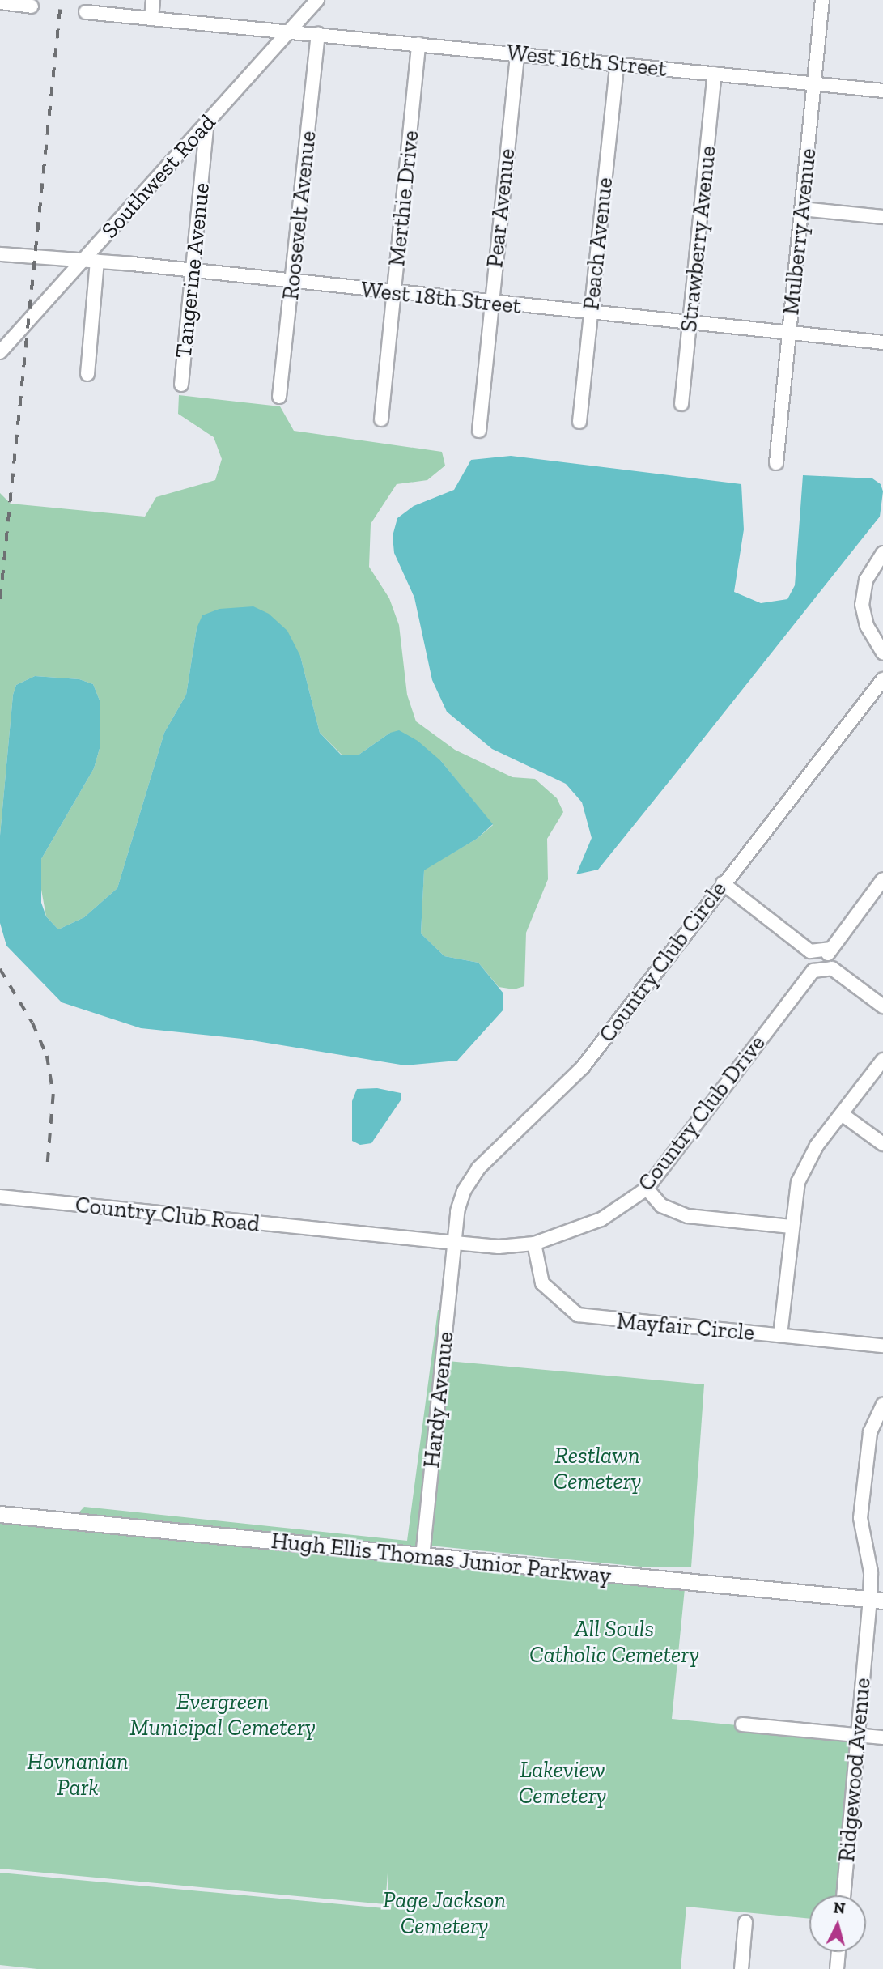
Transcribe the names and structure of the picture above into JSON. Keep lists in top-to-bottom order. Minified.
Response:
{"streets":{"main road":["Hugh Ellis Thomas Junior Parkway"],"street":["West 16th Street","Southwest Road","Merthie Drive","Pear Avenue","Roosevelt Avenue","Mulberry Avenue","Strawberry Avenue","Peach Avenue","Tangerine Avenue","West 18th Street","Country Club Circle","Country Club Drive","Country Club Road","Mayfair Circle","Hardy Avenue","Ridgewood Avenue"]},"crossings":[["West 16th Street","Southwest Road"],["West 16th Street","Merthie Drive"],["West 16th Street","Pear Avenue"],["West 16th Street","Roosevelt Avenue"],["West 16th Street","Mulberry Avenue"],["West 16th Street","Strawberry Avenue"],["West 16th Street","Peach Avenue"],["Southwest Road","Tangerine Avenue"],["Southwest Road","West 18th Street"],["Merthie Drive","West 18th Street"],["Pear Avenue","West 18th Street"],["Roosevelt Avenue","West 18th Street"],["Mulberry Avenue","West 18th Street"],["Strawberry Avenue","West 18th Street"],["Peach Avenue","West 18th Street"],["Tangerine Avenue","West 18th Street"],["Country Club Circle","Country Club Drive"],["Country Club Circle","Hardy Avenue"],["Country Club Drive","Country Club Road"],["Country Club Drive","Mayfair Circle"],["Country Club Drive","Hardy Avenue"],["Hardy Avenue","Hugh Ellis Thomas Junior Parkway"],["Hugh Ellis Thomas Junior Parkway","Ridgewood Avenue"]],"parks":["Restlawn Cemetery","All Souls Catholic Cemetery","Evergreen Municipal Cemetery","Hovnanian Park","Lakeview Cemetery","Page Jackson Cemetery"],"north":"top"}
